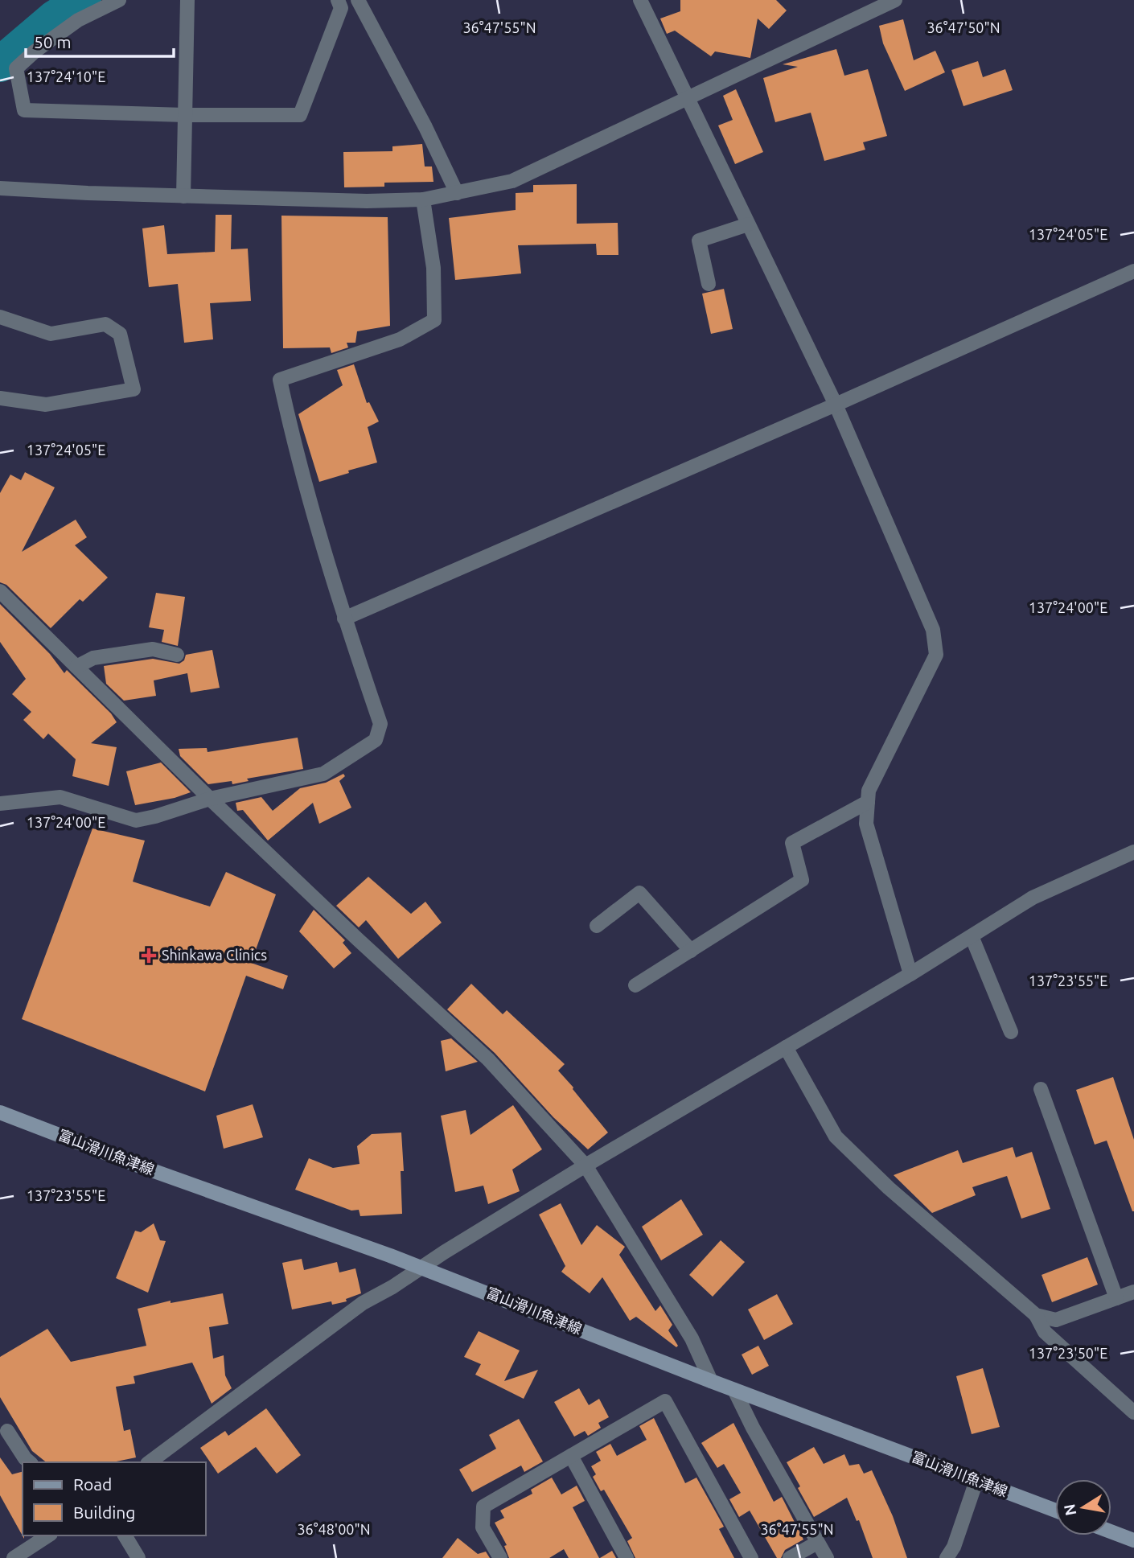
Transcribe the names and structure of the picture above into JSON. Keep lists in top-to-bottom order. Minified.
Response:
{"streets":{"main road":["富山滑川魚津線"]},"places":{"health":["Shinkawa Clinics"]},"legend":["Road","Building"],"scale_bar":"50 m","north":"left","coordinates":["36°47'55\"N","36°47'50\"N","137°24'10\"E","137°24'05\"E","137°24'00\"E","137°23'55\"E","137°23'50\"E","36°48'00\"N"]}
